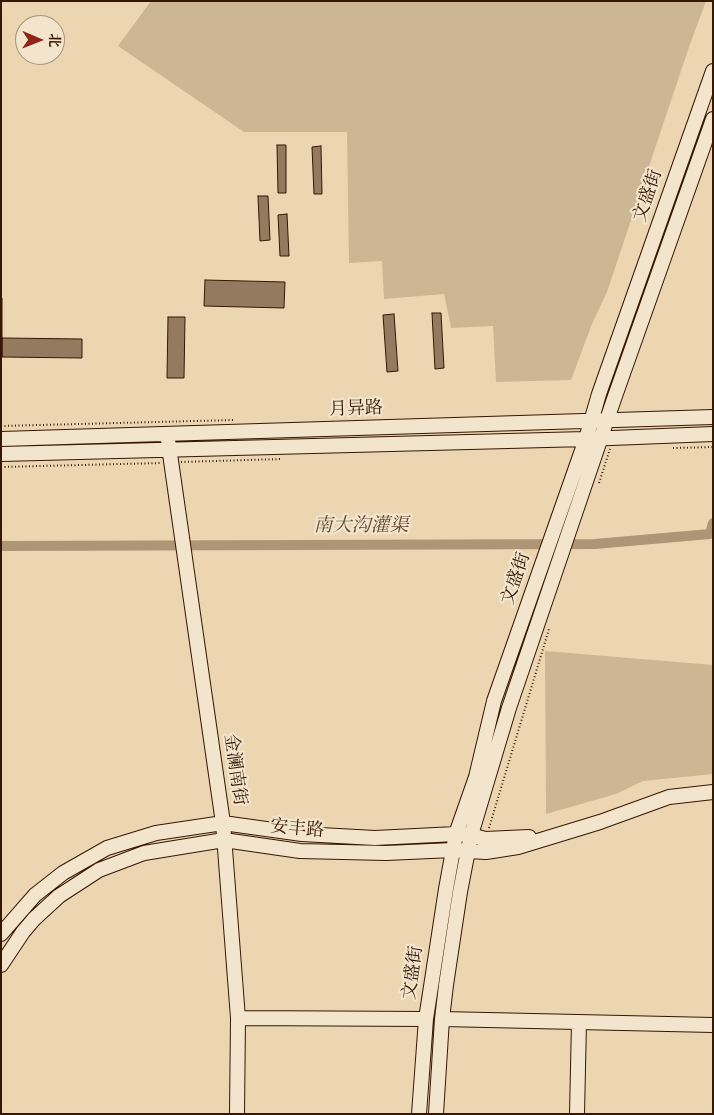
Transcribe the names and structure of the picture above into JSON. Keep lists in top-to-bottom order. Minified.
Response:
{"streets":{"main road":["文盛街","月异路","金澜南街","安丰路"]},"crossings":[["文盛街","月异路"],["文盛街","安丰路"],["月异路","金澜南街"],["金澜南街","安丰路"]],"water":["南大沟灌渠"],"north":"right"}
